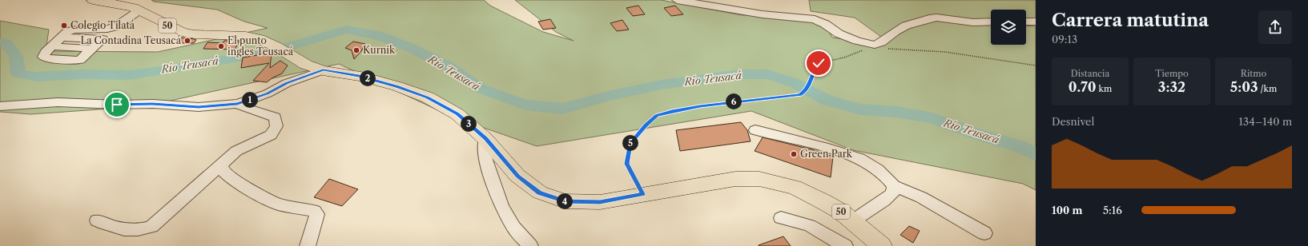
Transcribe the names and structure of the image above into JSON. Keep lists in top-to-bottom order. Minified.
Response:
{"streets":{"main road":["50"]},"water":["Río Teusacá"],"places":["Colegio Tilatá","La Contadina Teusacá","El punto ingles Teusacá","Kurnik","Green Park"],"page":{"heading":["Carrera matutina","09:13"],"stats":[["Distancia","0.70 km"],["Tiempo","3:32"],["Ritmo","5:03 /km"]],"pins":["2","1","6","3","5","4"],"chart":["Desnivel","134–140 m"],"list":[{"name":"100 m","note":"5:16"}]}}
